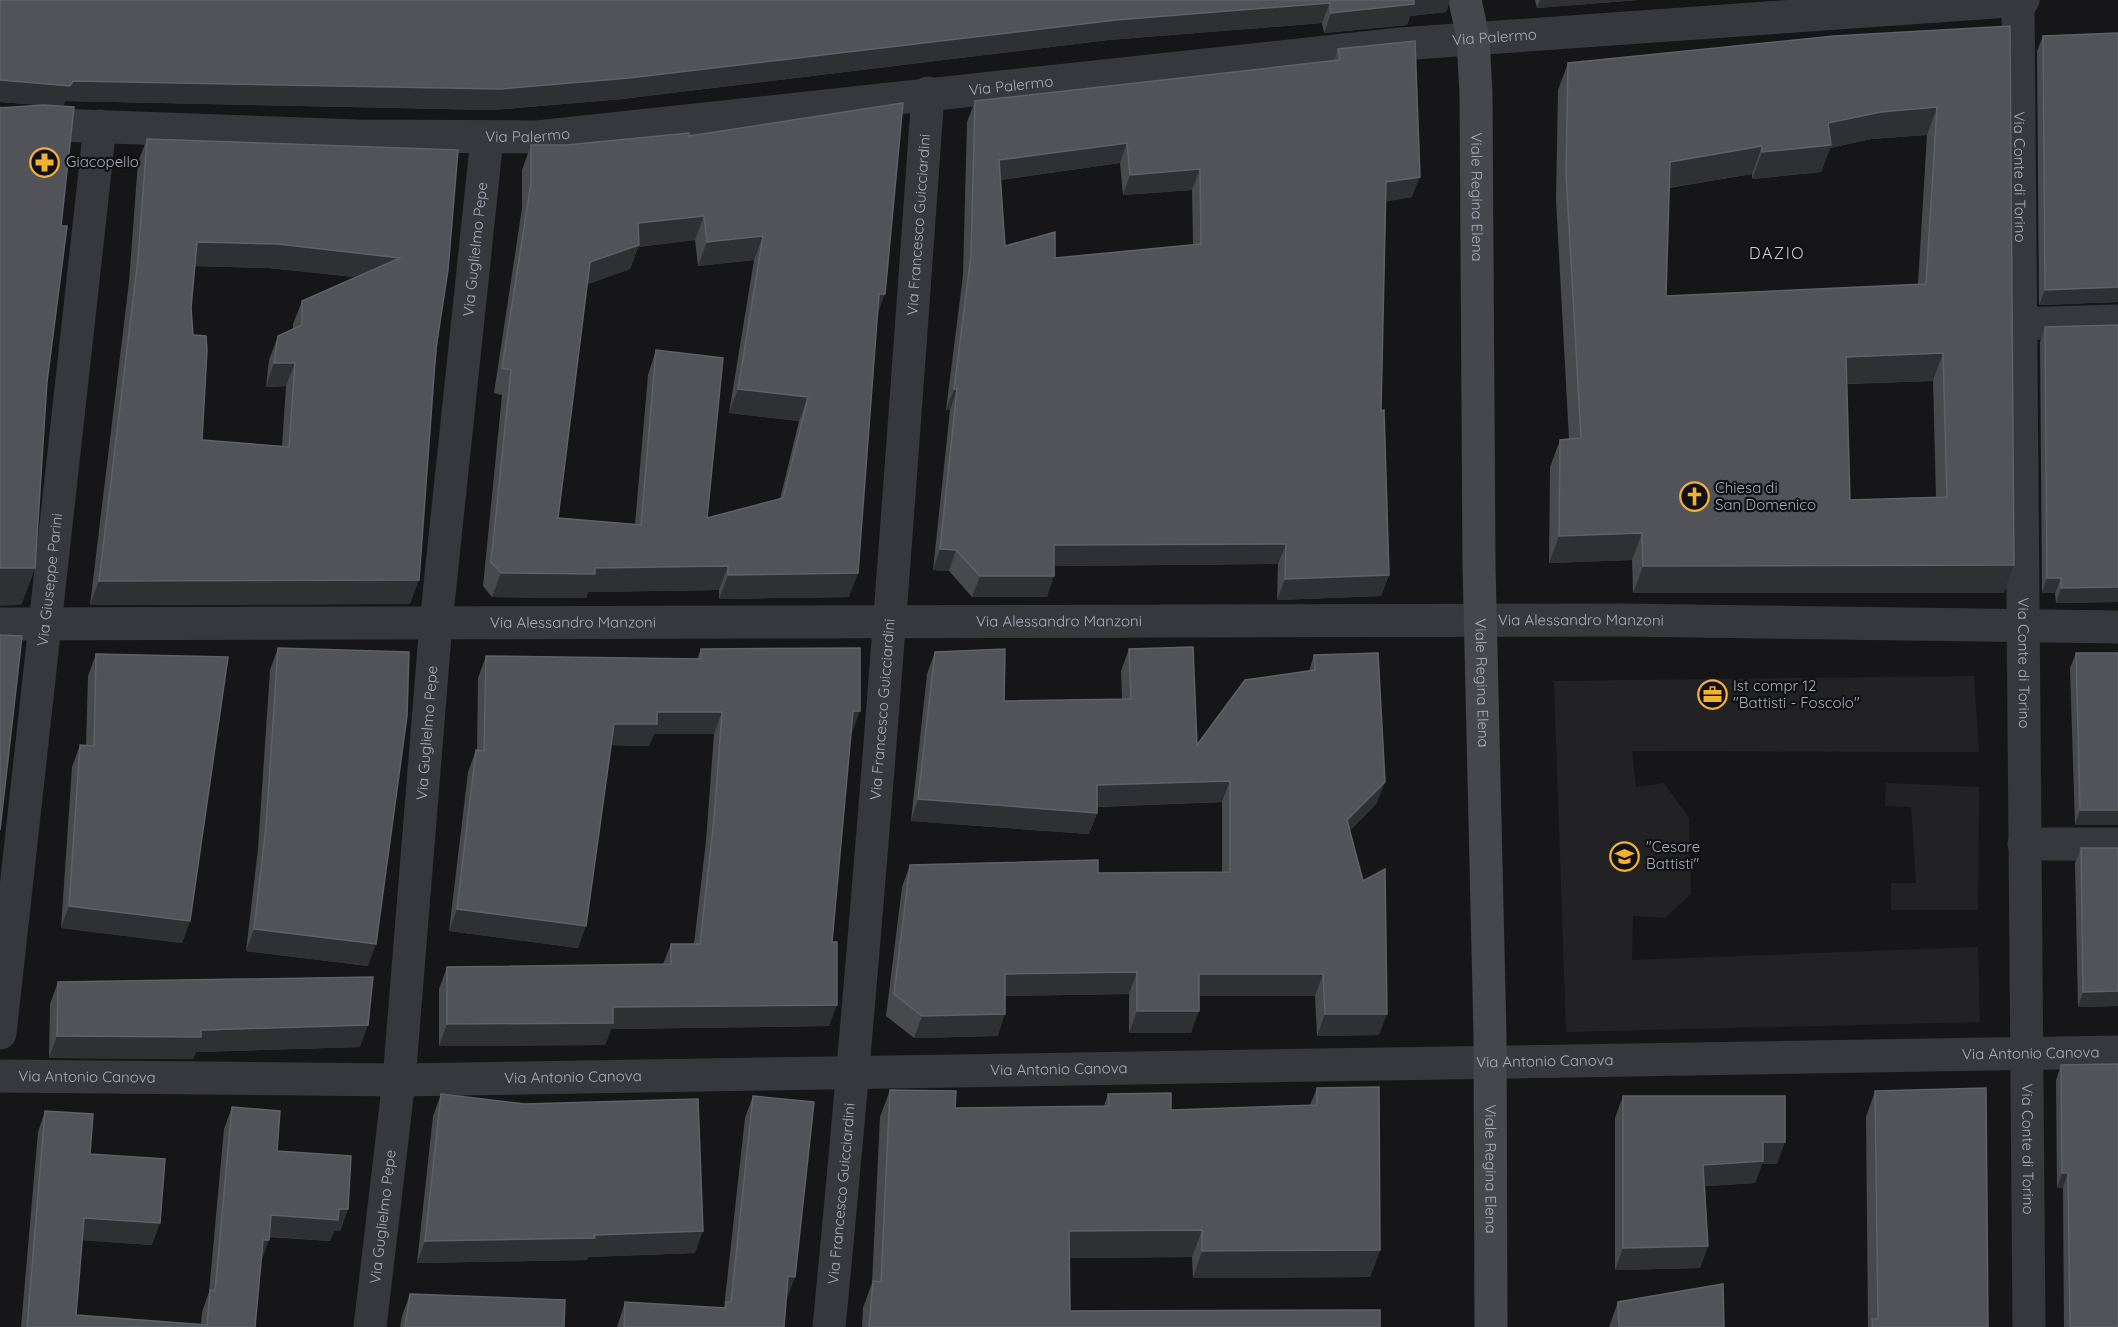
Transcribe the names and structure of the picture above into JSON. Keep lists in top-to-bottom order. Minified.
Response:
{"streets":{"main road":["Viale Regina Elena"],"street":["Via Palermo","Via Conte di Torino","Via Francesco Guicciardini","Via Guglielmo Pepe","Via Giuseppe Parini","Via Alessandro Manzoni","Via Antonio Canova"]},"crossings":[["Via Palermo","Via Conte di Torino"],["Via Palermo","Viale Regina Elena"],["Via Palermo","Via Francesco Guicciardini"],["Via Palermo","Via Guglielmo Pepe"],["Via Palermo","Via Giuseppe Parini"],["Via Conte di Torino","Via Alessandro Manzoni"],["Via Conte di Torino","Via Antonio Canova"],["Viale Regina Elena","Via Alessandro Manzoni"],["Viale Regina Elena","Via Antonio Canova"],["Via Francesco Guicciardini","Via Alessandro Manzoni"],["Via Francesco Guicciardini","Via Antonio Canova"],["Via Guglielmo Pepe","Via Alessandro Manzoni"],["Via Guglielmo Pepe","Via Antonio Canova"],["Via Giuseppe Parini","Via Alessandro Manzoni"]],"districts":["DAZIO"],"places":{"pharmacy":["Giacopello"],"church":["Chiesa di San Domenico"],"office":["Ist compr 12 \"Battisti - Foscolo\""],"school or university":["\"Cesare Battisti\""]}}
